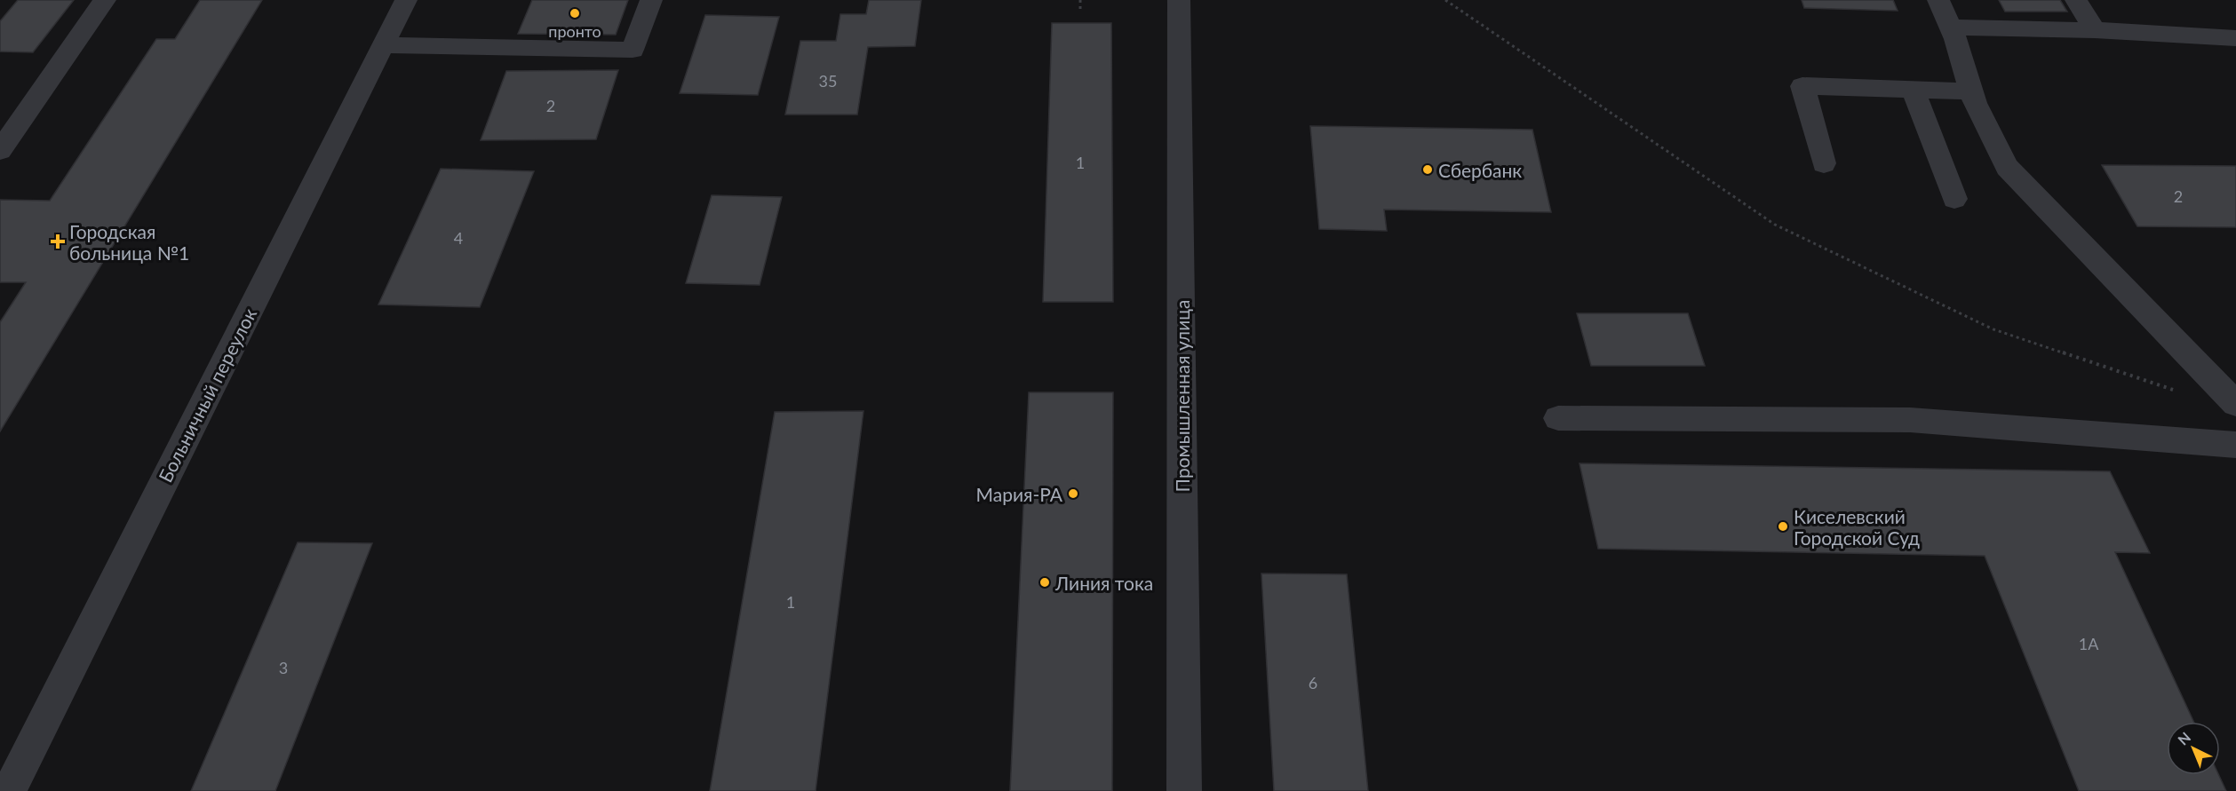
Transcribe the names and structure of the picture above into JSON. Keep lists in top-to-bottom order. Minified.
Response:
{"streets":{"street":["Больничный переулок","Промышленная улица"]},"places":{"other":["пронто","Сбербанк","Мария-РА","Киселевский Городской Суд","Линия тока"],"health":["Городская больница №1"]},"house_numbers":["35","2","1","2","4","1","1А","3","6"],"north":"top left"}
